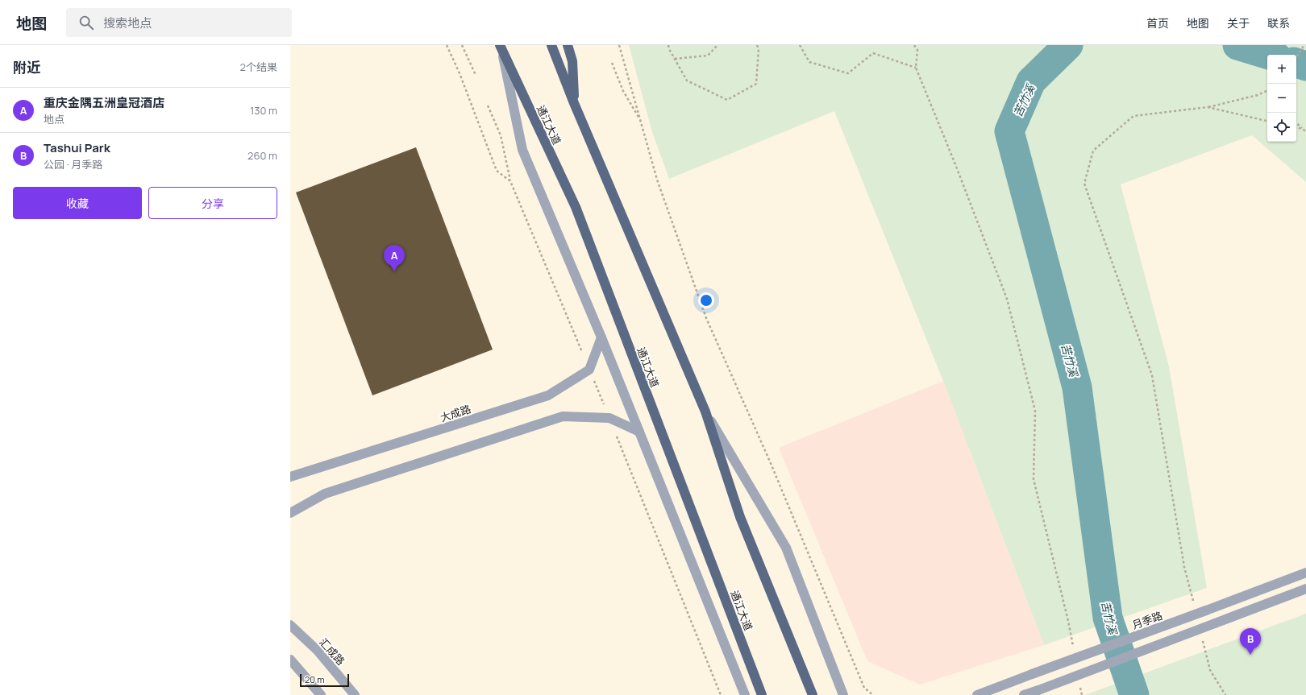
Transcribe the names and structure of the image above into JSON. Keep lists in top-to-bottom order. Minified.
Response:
{"streets":{"main road":["通江大道"],"street":["大成路","月季路","汇成路"]},"crossings":[["通江大道","大成路"]],"water":["苦竹溪"],"scale_bar":"20 m","page":{"header":"地图","search":"搜索地点","nav":["首页","地图","关于","联系"],"heading":["附近","2个结果"],"map_buttons":["+","−"],"list":[{"mark":"A","name":"重庆金隅五洲皇冠酒店","note":"地点","value":"130 m"},{"mark":"B","name":"Tashui Park","note":"公园 · 月季路","value":"260 m"}],"buttons":["收藏","分享"],"pins":["A","B"],"scale":"20 m"}}
